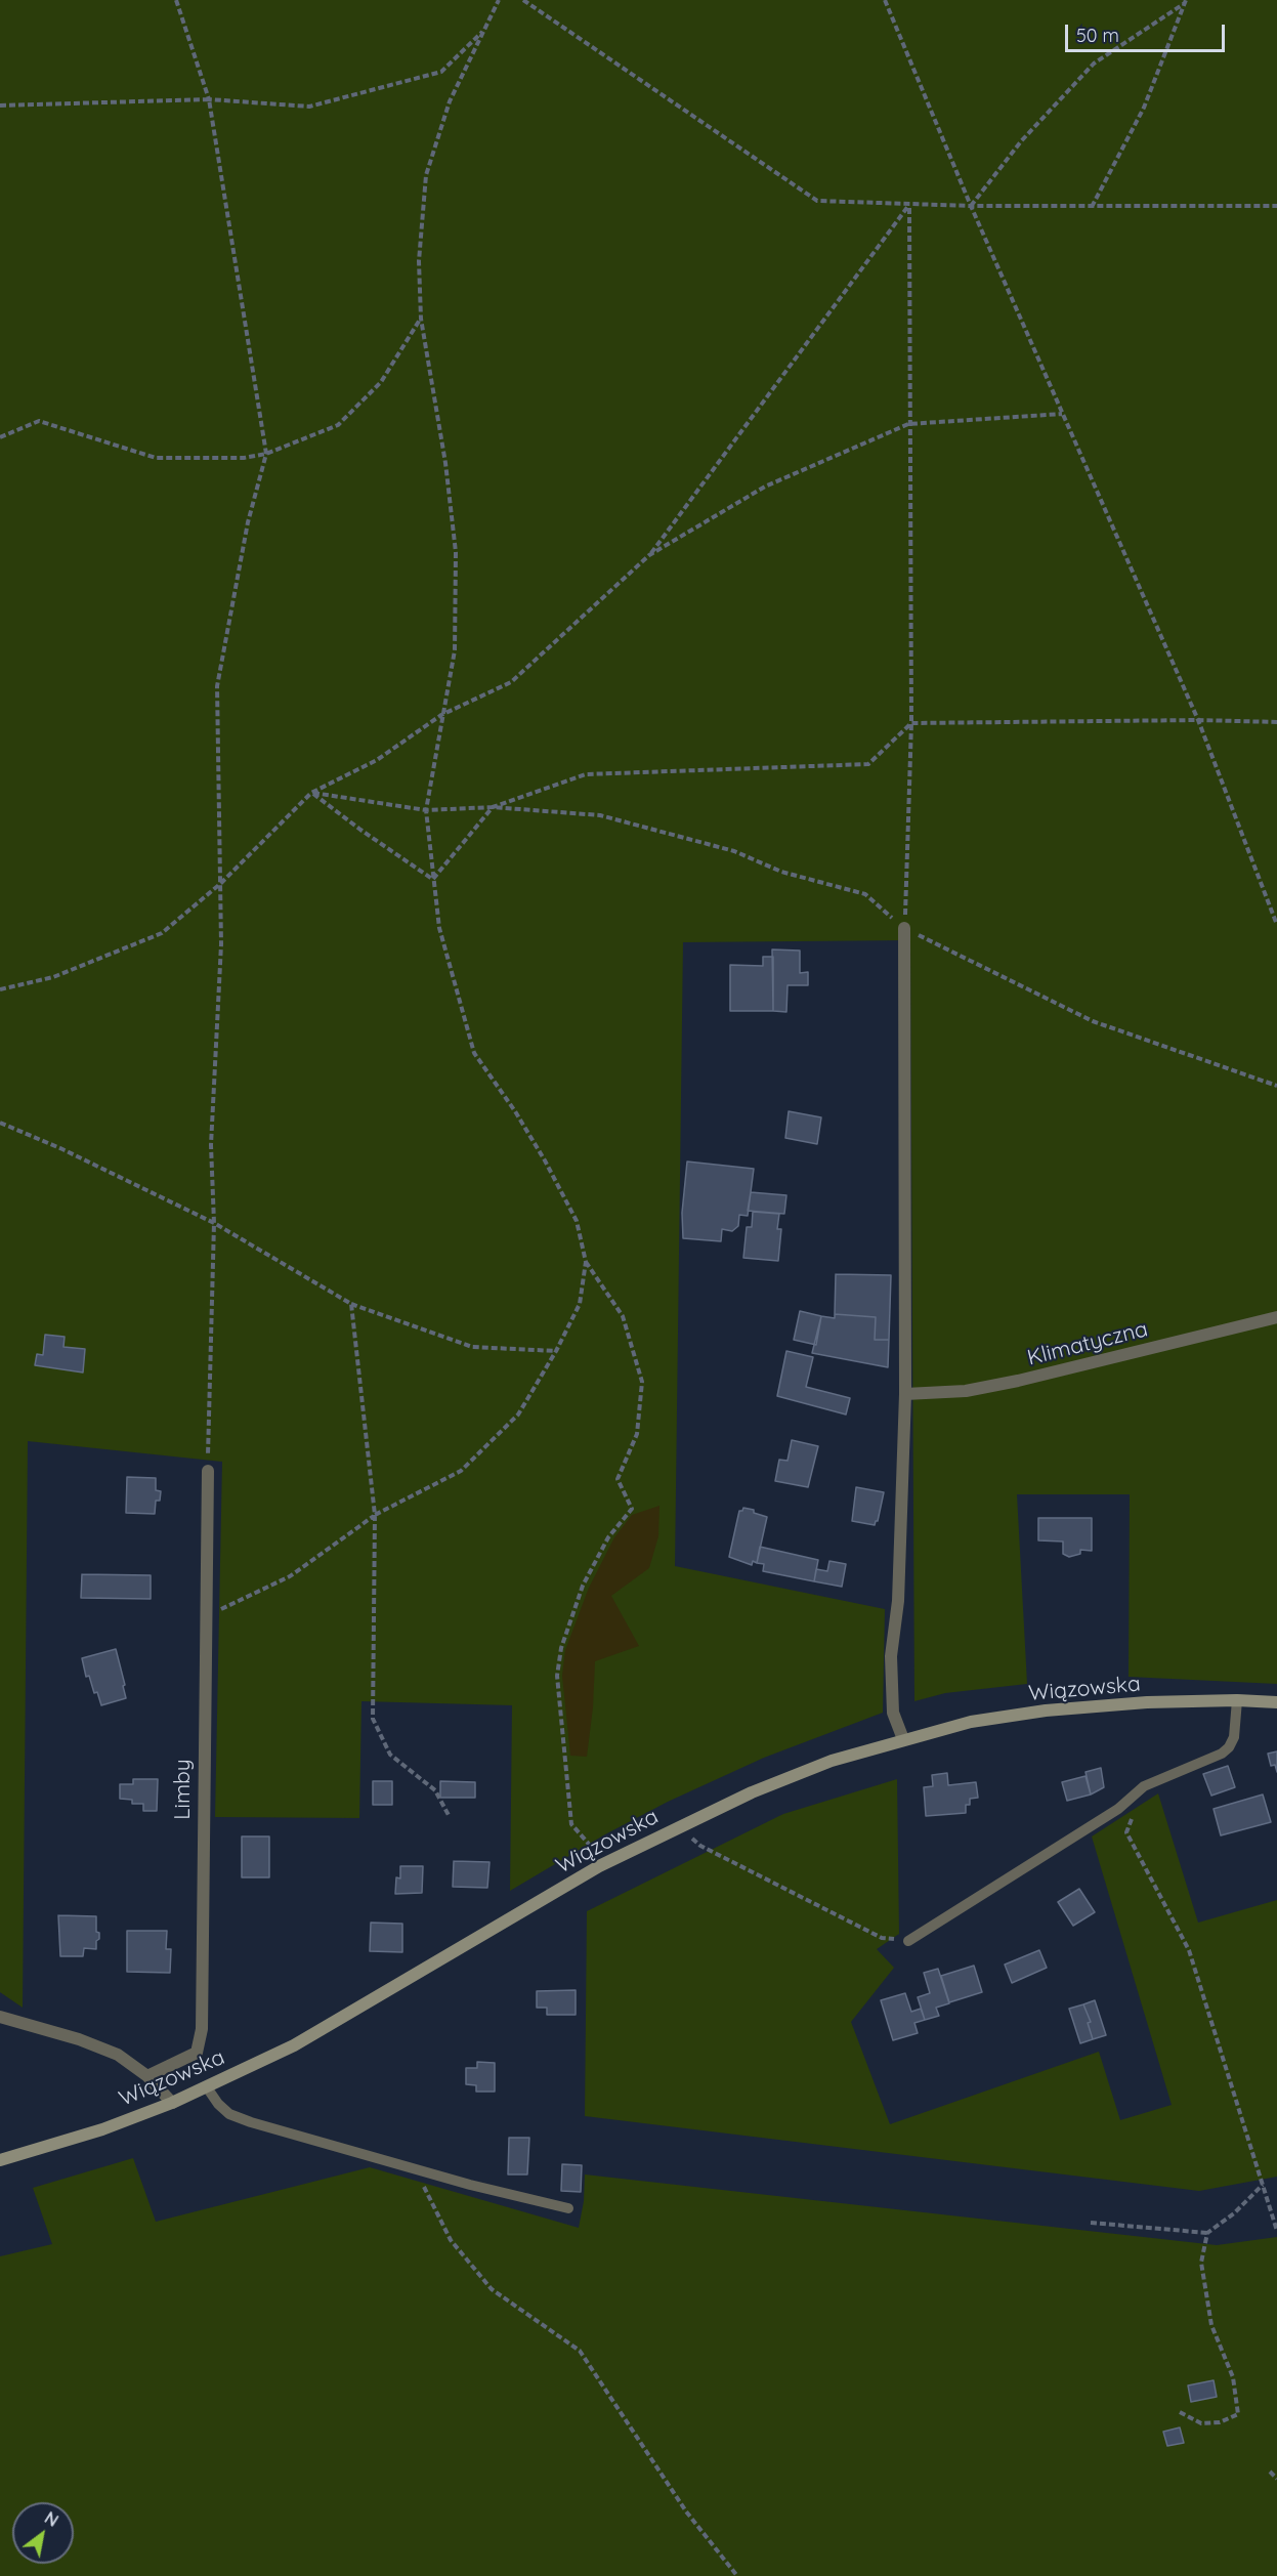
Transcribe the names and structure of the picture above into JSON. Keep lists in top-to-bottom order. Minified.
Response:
{"streets":{"main road":["Wiązowska"],"street":["Klimatyczna","Limby"]},"scale_bar":"50 m","north":"top right"}
